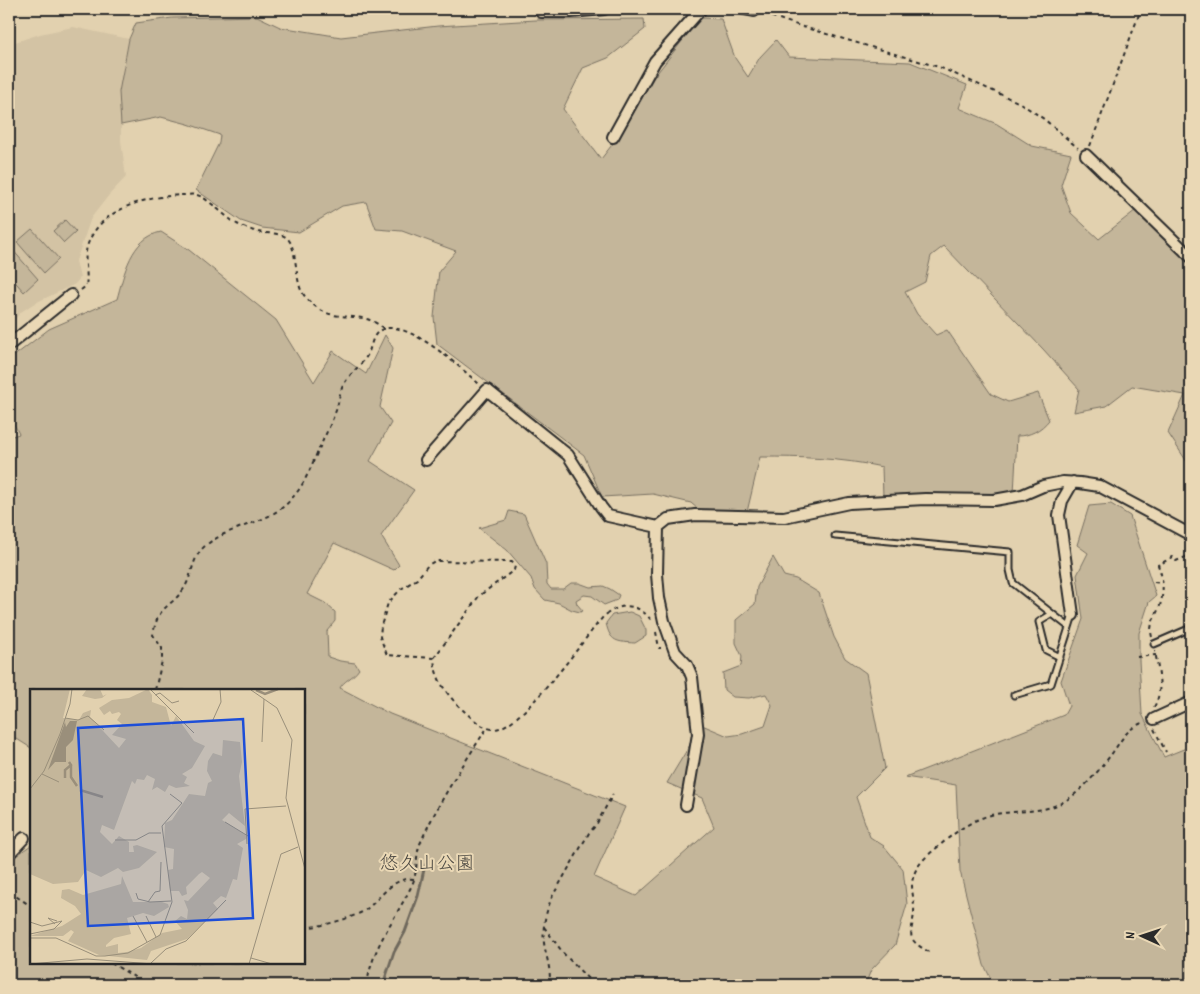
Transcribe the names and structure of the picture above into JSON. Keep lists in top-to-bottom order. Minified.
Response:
{"parks":["悠久山公園"],"north":"left"}
